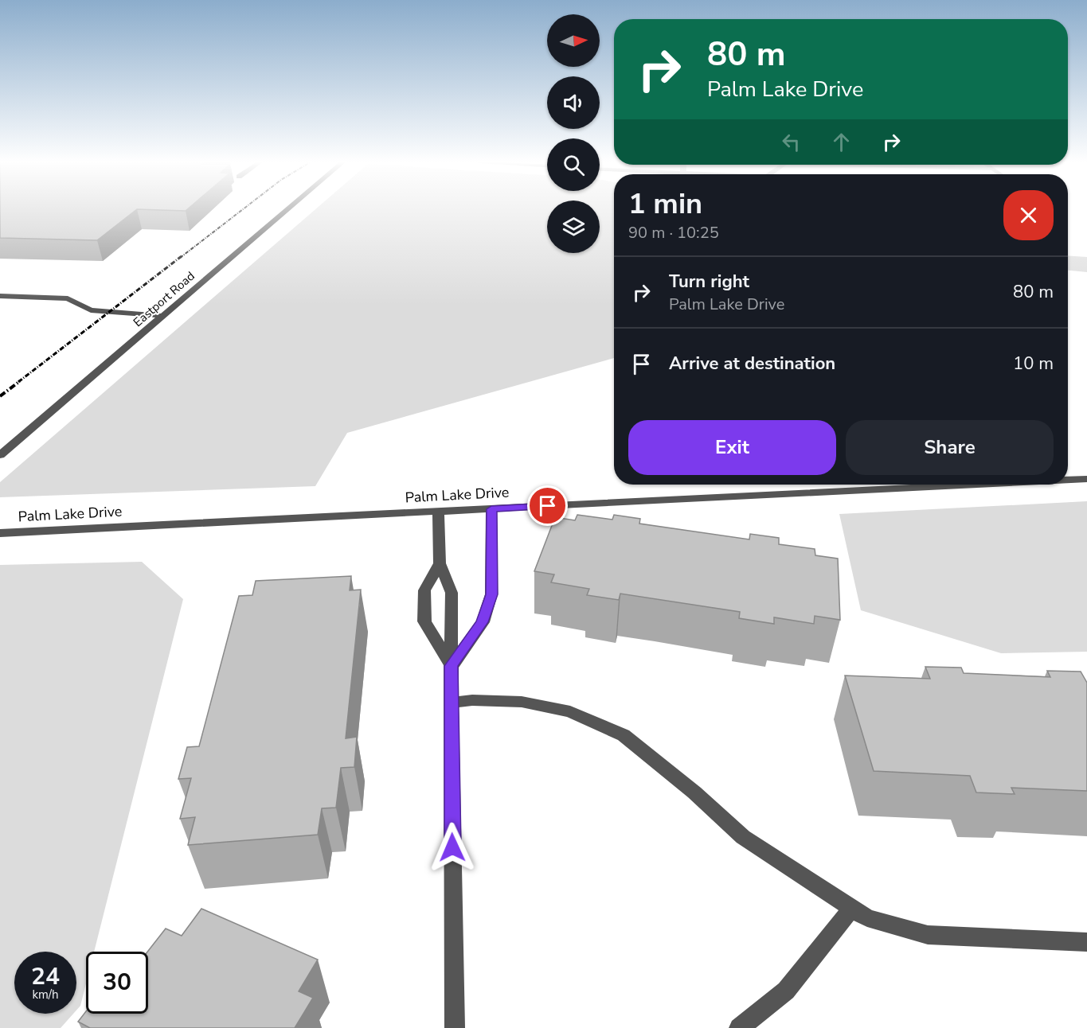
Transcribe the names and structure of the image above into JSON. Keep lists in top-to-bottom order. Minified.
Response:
{"streets":{"street":["Eastport Road","Palm Lake Drive"]},"north":"right","page":{"turn":["80 m","Palm Lake Drive"],"heading":["1 min","90 m · 10:25"],"list":[{"name":"Turn right","note":"Palm Lake Drive","value":"80 m"},{"name":"Arrive at destination","value":"10 m"}],"buttons":["Exit","Share"],"speed":"24 km/h","limit":"30"}}
